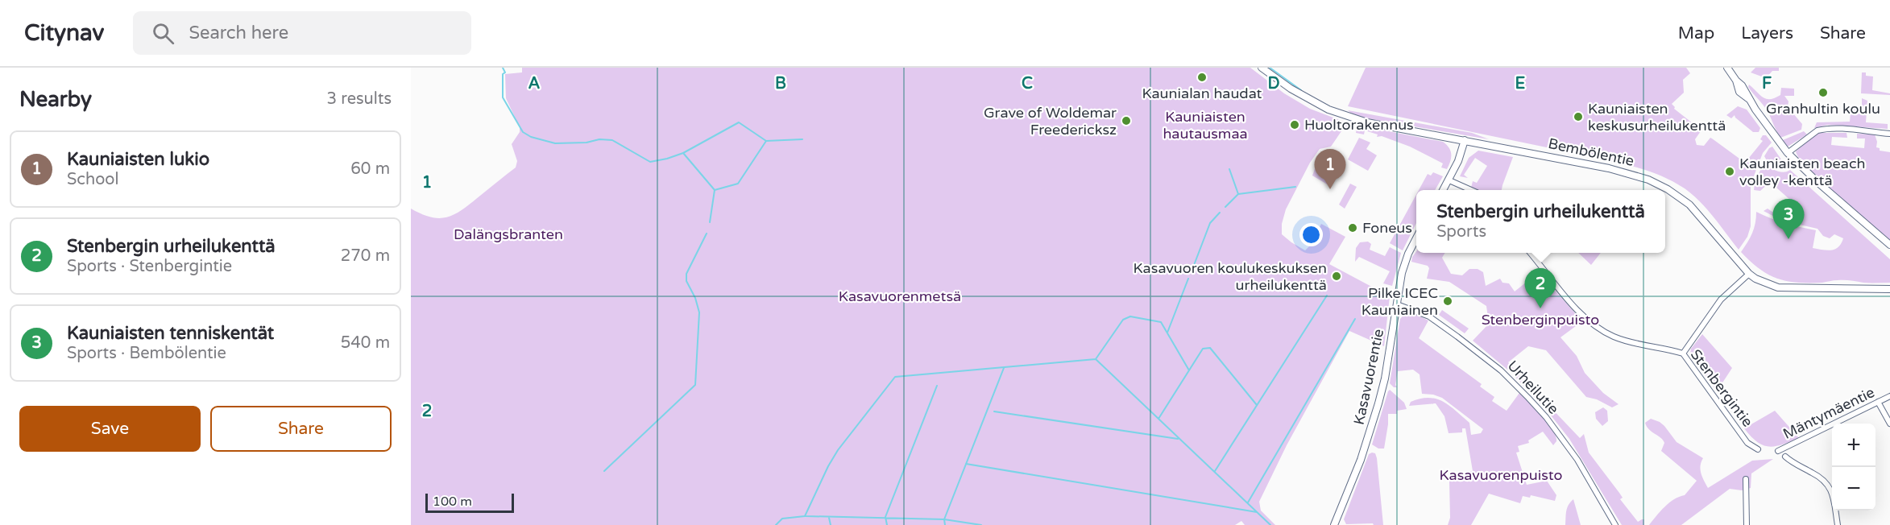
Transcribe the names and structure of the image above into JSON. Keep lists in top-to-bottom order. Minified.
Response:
{"streets":{"main road":["Bembölentie","Kasavuorentie"],"street":["Urheilutie","Stenbergintie","Mäntymäentie"]},"crossings":[["Kasavuorentie","Urheilutie"]],"parks":["Kauniaisten hautausmaa","Dalängsbranten","Kasavuorenmetsä","Stenberginpuisto","Kasavuorenpuisto"],"places":["Kaunialan haudat","Granhultin koulu","Kauniaisten keskusurheilukenttä","Grave of Woldemar Freedericksz","Huoltorakennus","Kauniaisten beach volley -kenttä","Foneus","Kasavuoren koulukeskuksen urheilukenttä","Pilke ICEC Kauniainen"],"scale_bar":"100 m","page":{"header":"Citynav","search":"Search here","nav":["Map","Layers","Share"],"heading":["Nearby","3 results"],"list":[{"mark":"1","name":"Kauniaisten lukio","note":"School","value":"60 m"},{"mark":"2","name":"Stenbergin urheilukenttä","note":"Sports · Stenbergintie","value":"270 m"},{"mark":"3","name":"Kauniaisten tenniskentät","note":"Sports · Bembölentie","value":"540 m"}],"pins":["1","3","2"],"popup":["Stenbergin urheilukenttä","Sports"],"buttons":["Save","Share"],"map_buttons":["+","−"],"scale":"100 m"},"grid":{"columns":["A","B","C","D","E","F"],"rows":["1","2"]}}
